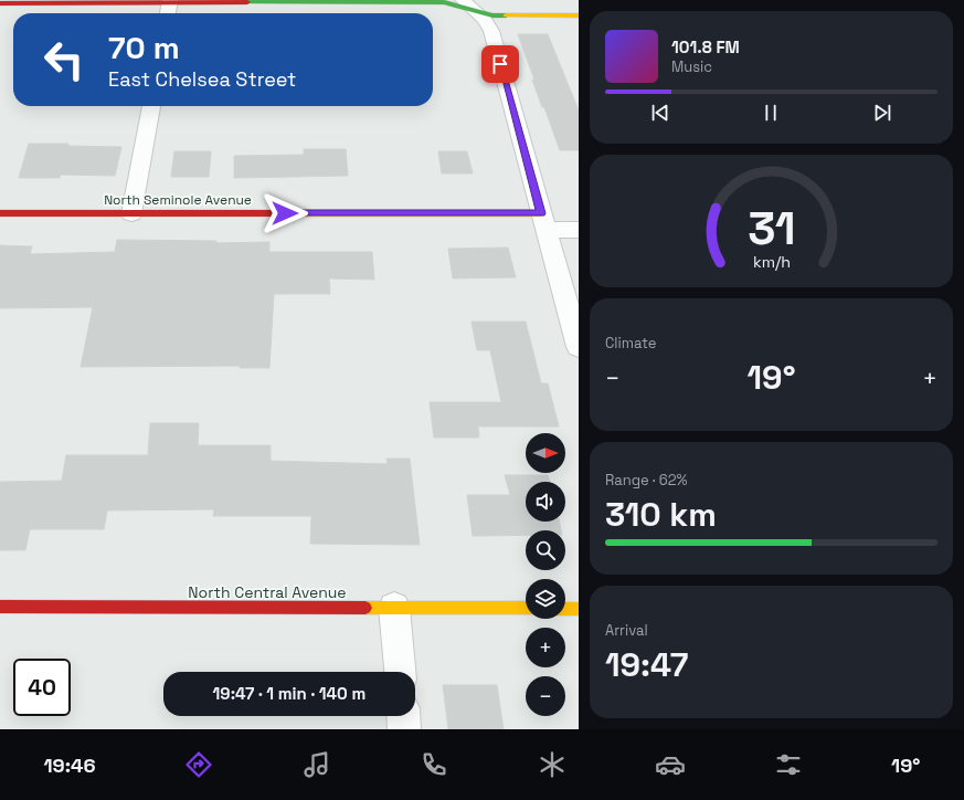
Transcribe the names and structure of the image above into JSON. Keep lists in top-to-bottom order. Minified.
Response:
{"streets":{"street":["North Seminole Avenue","North Central Avenue"]},"north":"right","page":{"turn":["70 m","East Chelsea Street"],"song":["101.8 FM","Music"],"tile":["Climate",["Range · 62%","310 km"],["Arrival","19:47"]],"heat":["−","19°","+"],"map_buttons":["+","−"],"limit":"40","trip":"19:47 · 1 min · 140 m","tabs":["19:46","19°"],"gauge":["31","km/h"]}}
